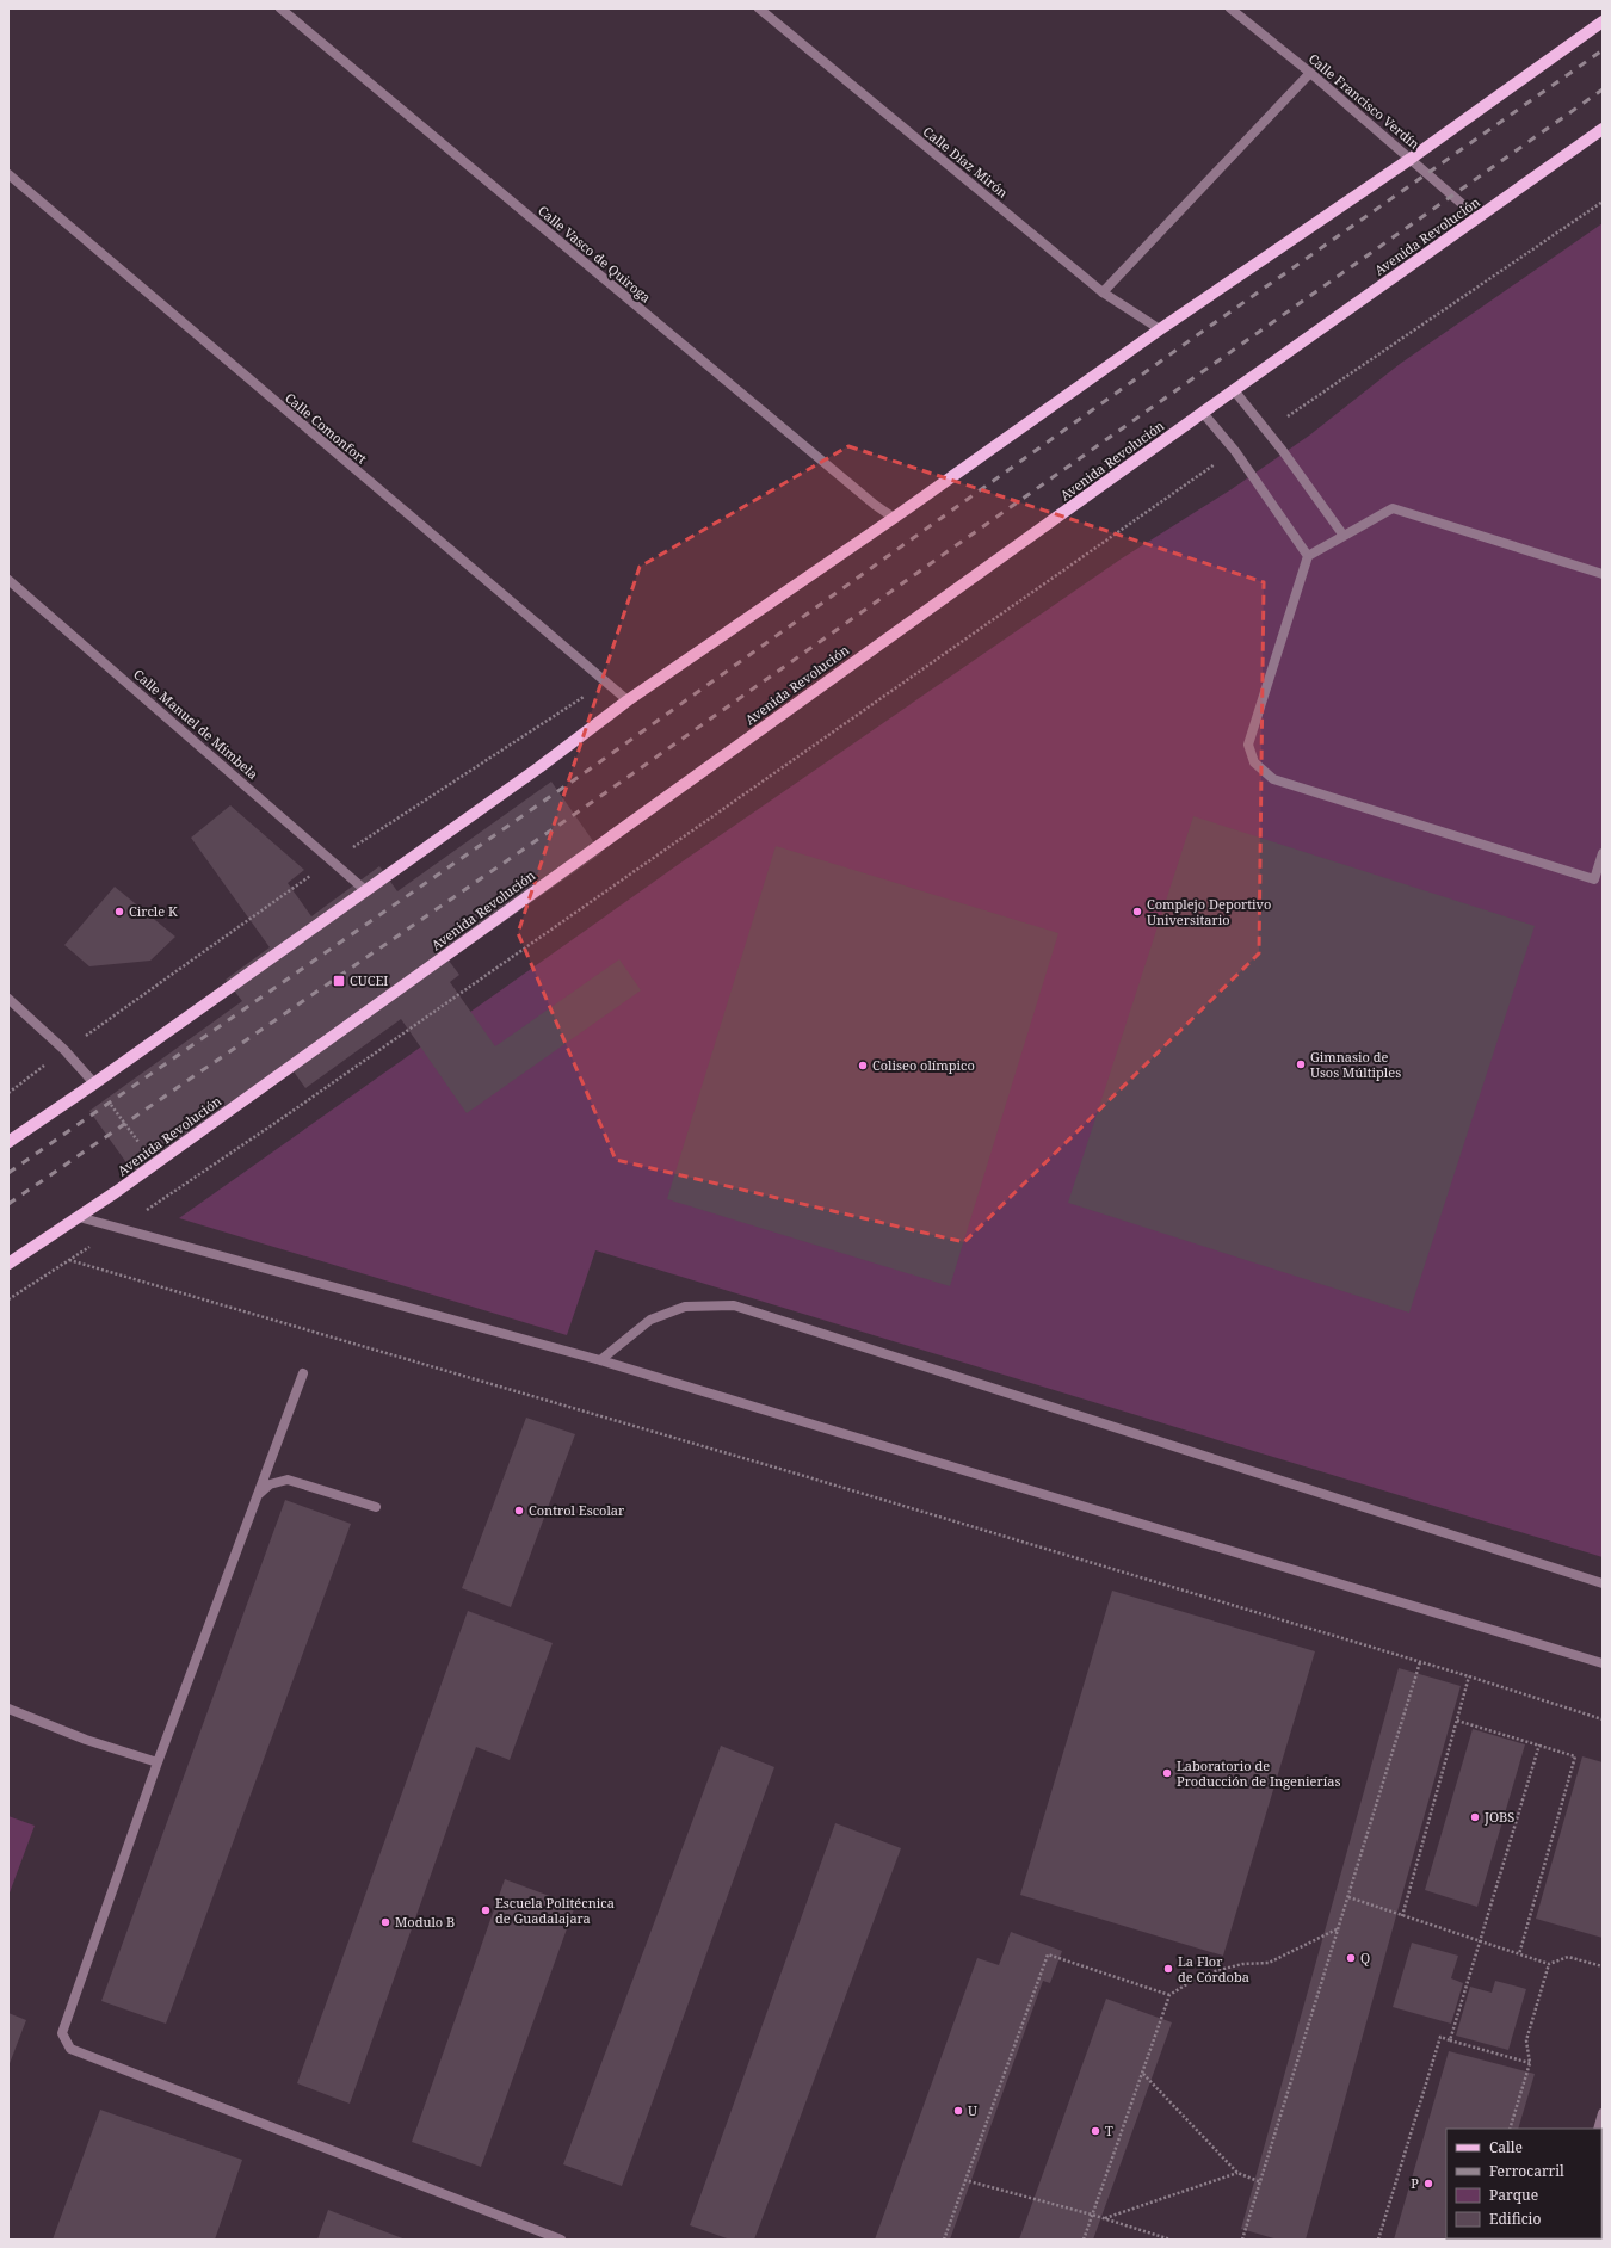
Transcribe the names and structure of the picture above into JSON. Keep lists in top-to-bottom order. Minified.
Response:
{"streets":{"main road":["Avenida Revolución"],"street":["Calle Francisco Verdín","Calle Díaz Mirón","Calle Vasco de Quiroga","Calle Comonfort","Calle Manuel de Mimbela"]},"crossings":[["Calle Francisco Verdín","Avenida Revolución"]],"places":{"other":["Circle K","Complejo Deportivo Universitario","Gimnasio de Usos Múltiples","Coliseo olímpico","Control Escolar","Laboratorio de Producción de Ingenierías","JOBS","Escuela Politécnica de Guadalajara","Modulo B","Q","La Flor de Córdoba","U","T","P"],"transit":["CUCEI"]},"legend":["Calle","Ferrocarril","Parque","Edificio"]}
